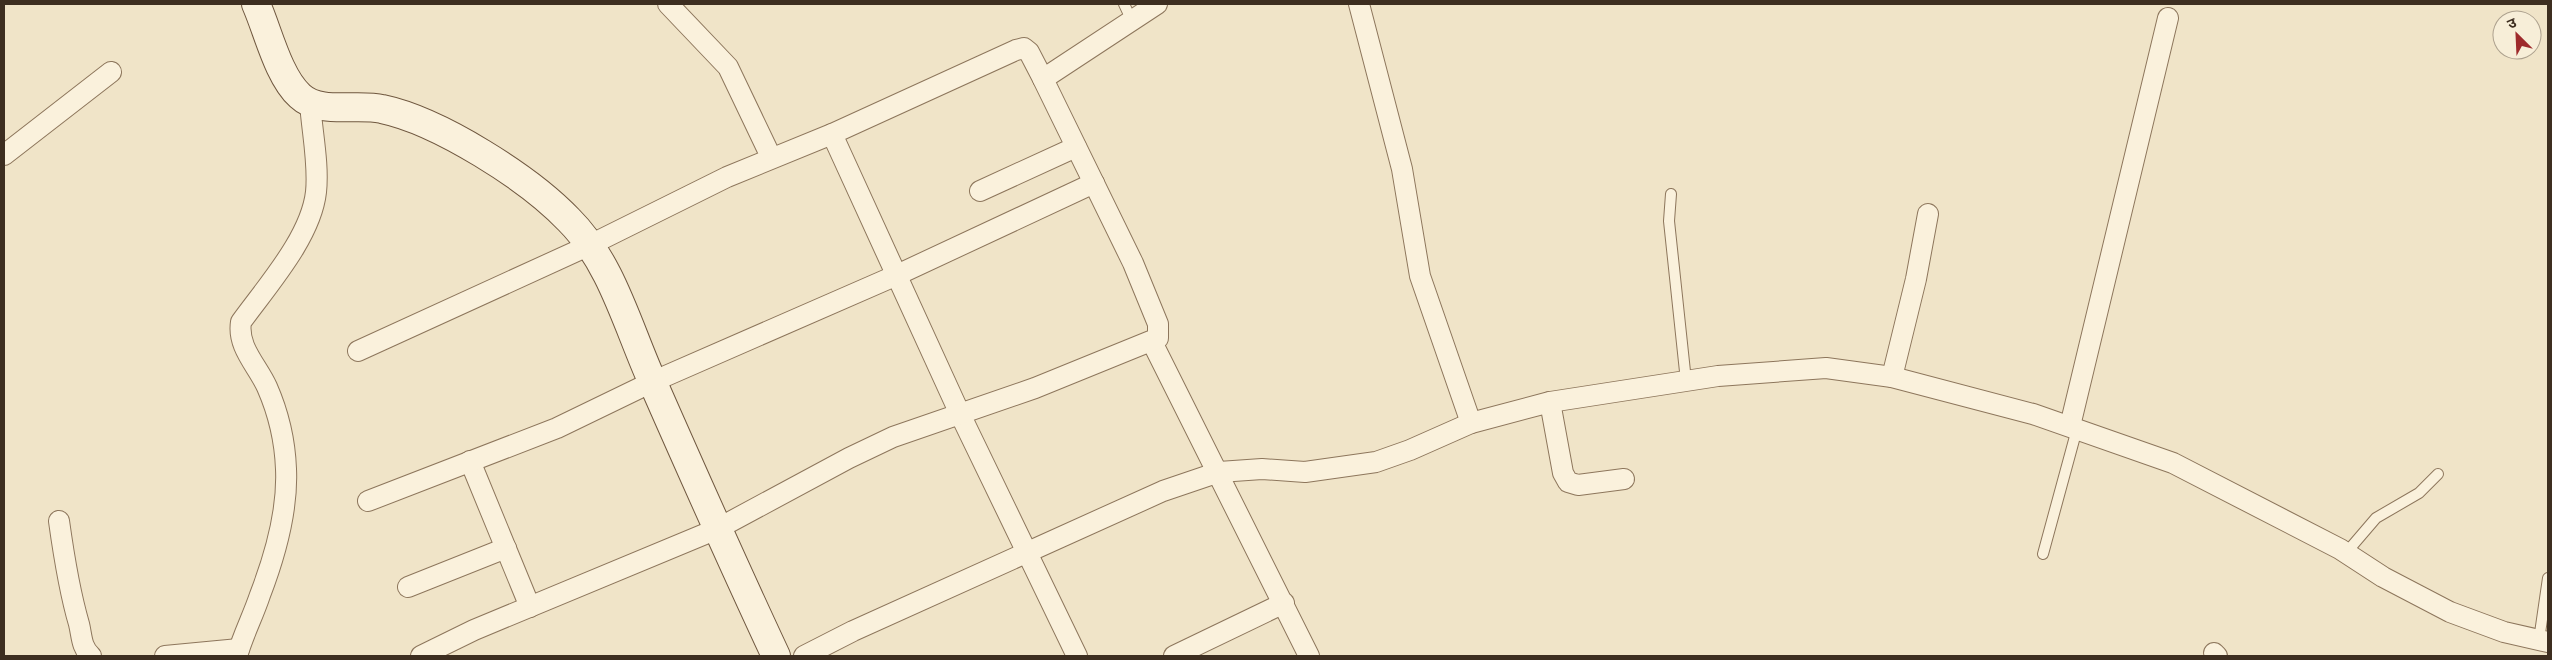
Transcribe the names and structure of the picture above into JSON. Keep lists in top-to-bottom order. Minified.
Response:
{"north":"top left"}
